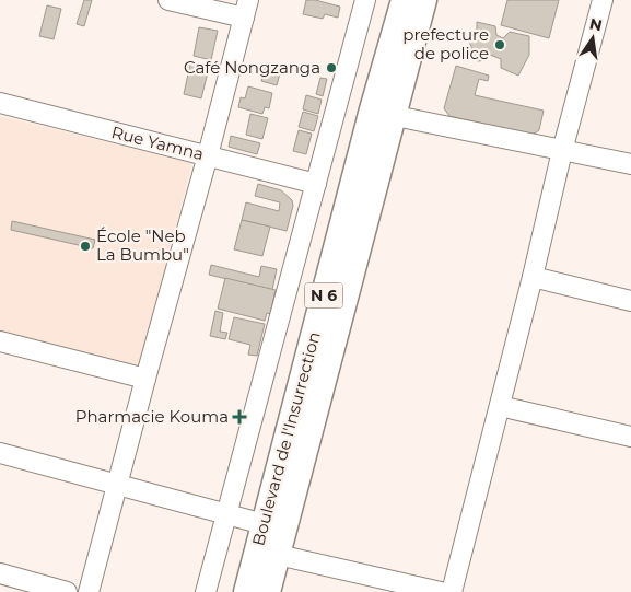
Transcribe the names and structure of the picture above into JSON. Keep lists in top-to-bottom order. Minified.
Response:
{"streets":{"main road":["N 6","Boulevard de l'Insurrection"],"street":["Rue Yamna"]},"places":{"other":["prefecture de police","Café Nongzanga","École \"Neb La Bumbu\""],"health":["Pharmacie Kouma"]},"north":"top"}
